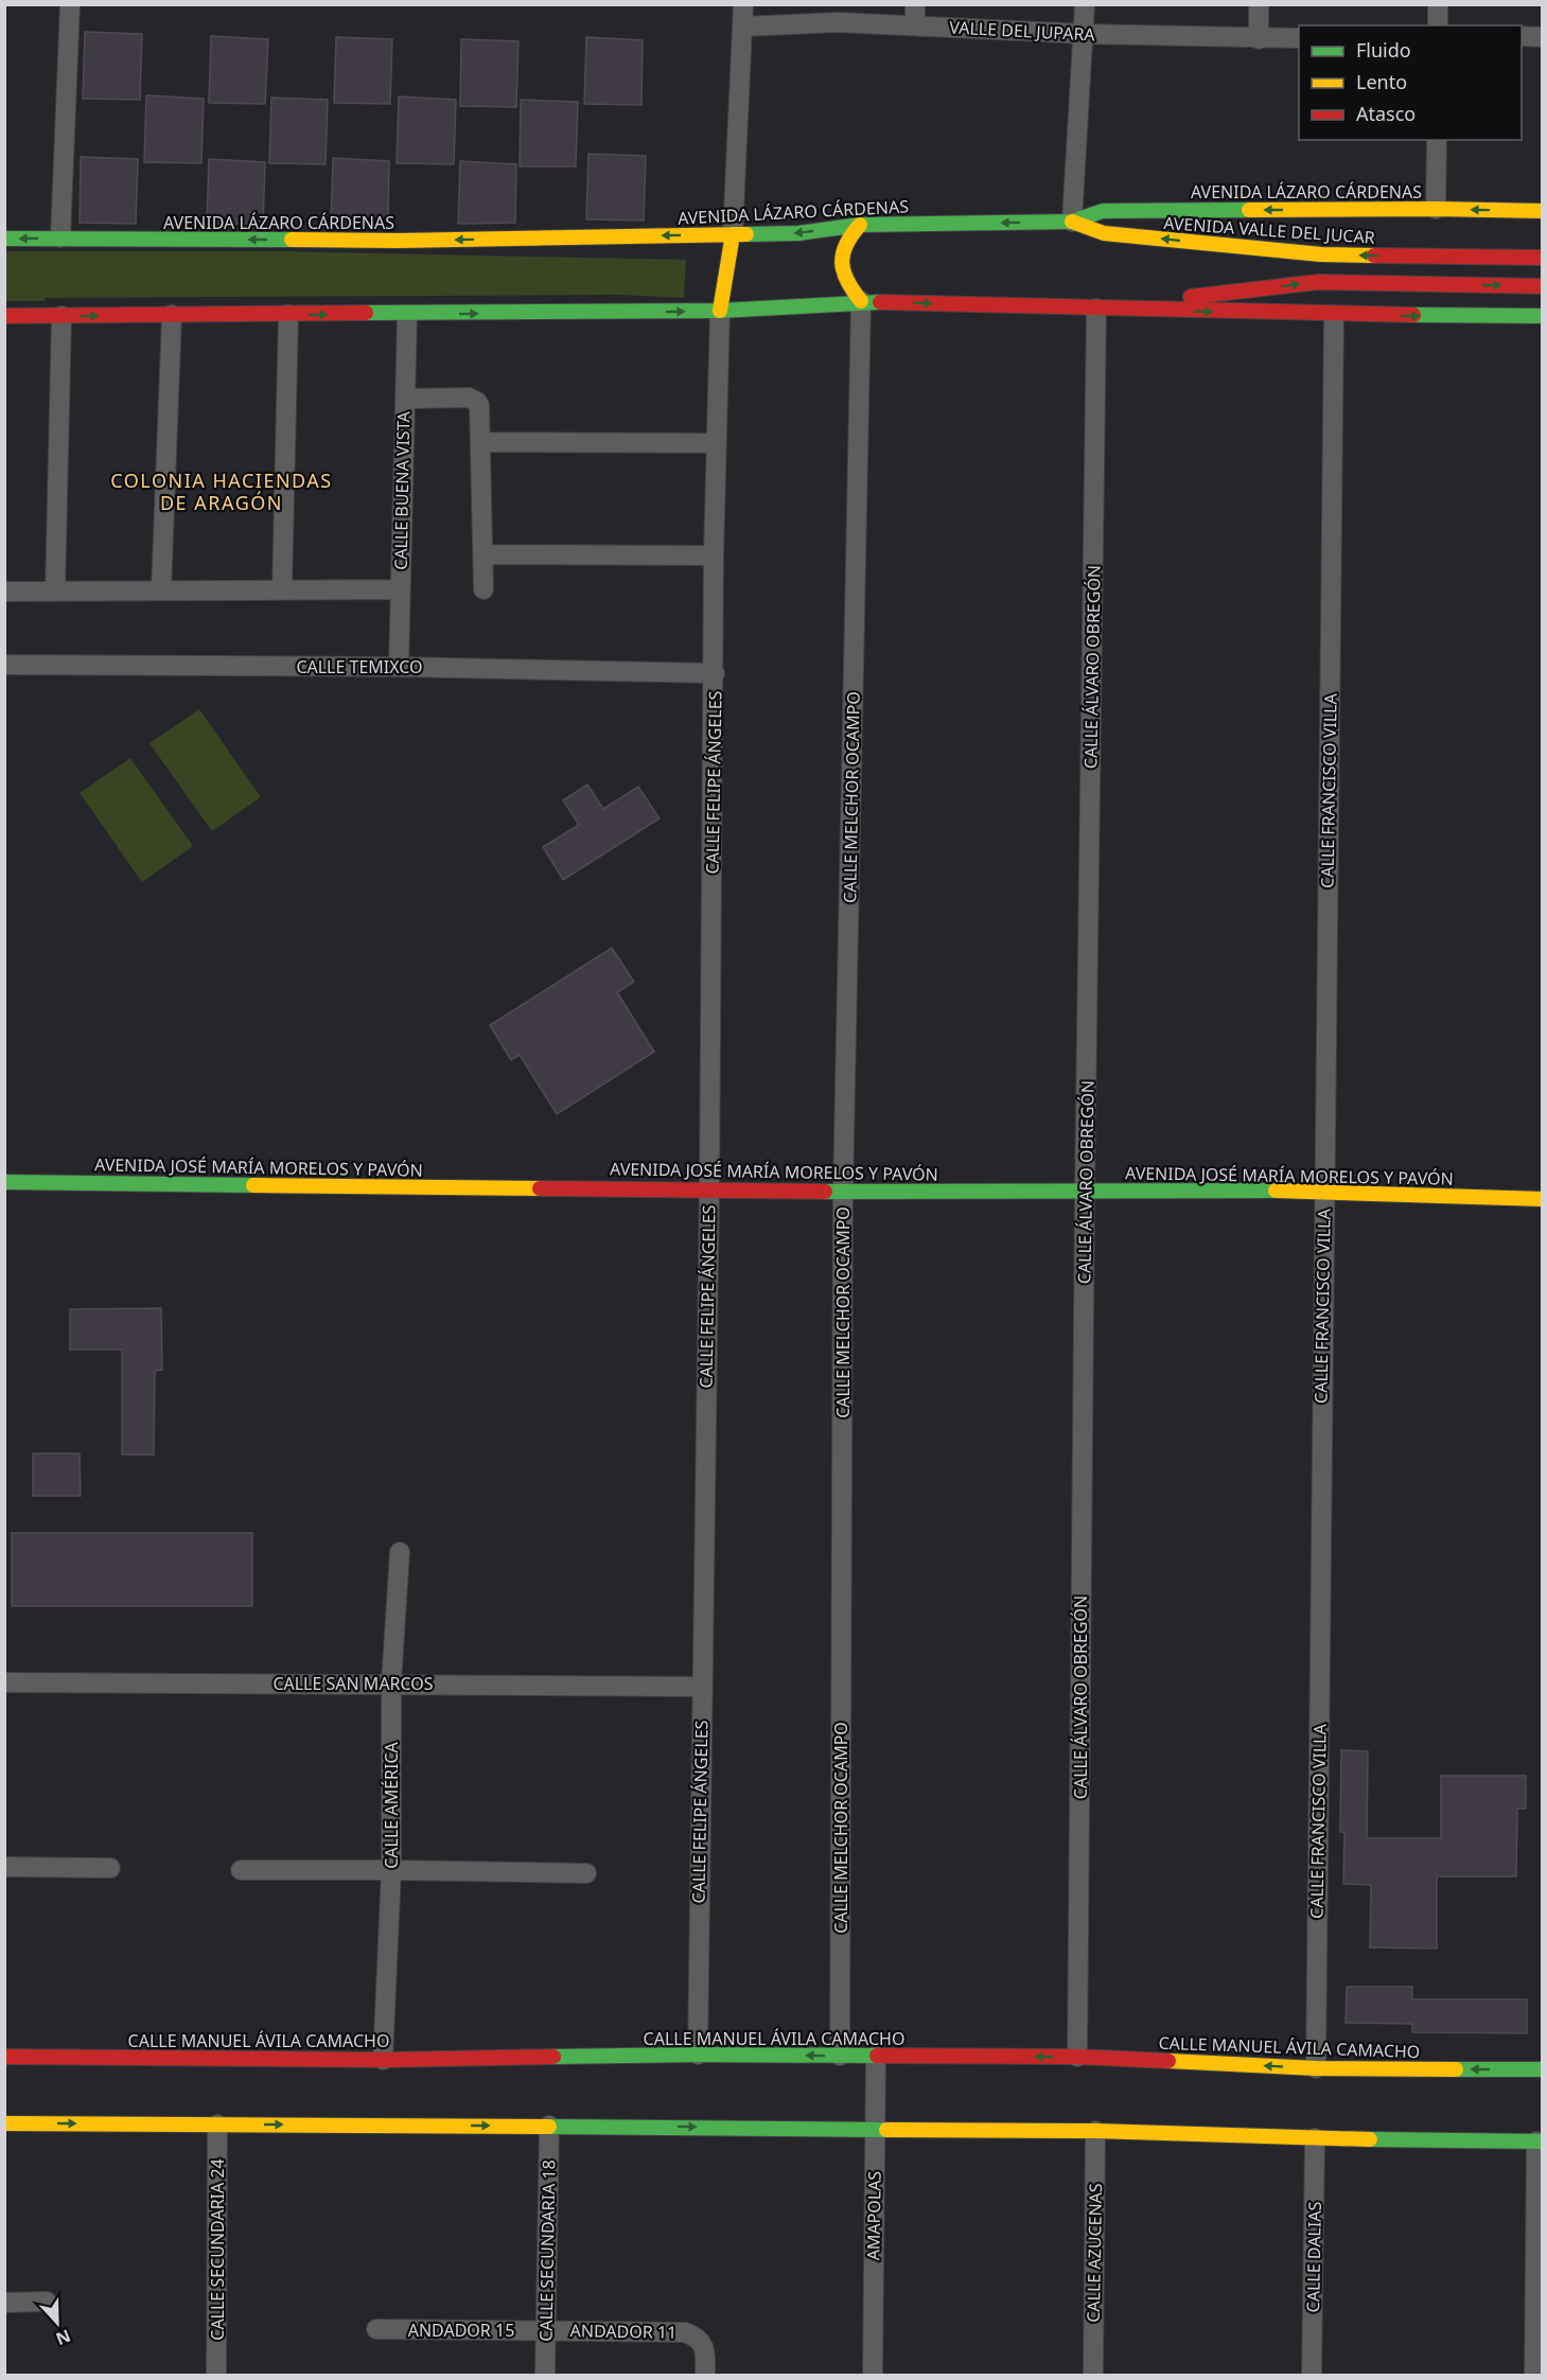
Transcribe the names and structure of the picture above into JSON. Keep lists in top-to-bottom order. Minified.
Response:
{"streets":{"street":["VALLE DEL JUPARA","AVENIDA LÁZARO CÁRDENAS","AVENIDA VALLE DEL JUCAR","CALLE BUENA VISTA","CALLE TEMIXCO","CALLE ÁLVARO OBREGÓN","CALLE FELIPE ÁNGELES","CALLE FRANCISCO VILLA","CALLE MELCHOR OCAMPO","AVENIDA JOSÉ MARÍA MORELOS Y PAVÓN","CALLE SAN MARCOS","CALLE AMÉRICA","CALLE MANUEL ÁVILA CAMACHO","AMAPOLAS","CALLE SECUNDARIA 24","CALLE SECUNDARIA 18","CALLE AZUCENAS","CALLE DALIAS","ANDADOR 15","ANDADOR 11"]},"crossings":[["AVENIDA LÁZARO CÁRDENAS","AVENIDA VALLE DEL JUCAR"],["CALLE BUENA VISTA","CALLE TEMIXCO"],["CALLE TEMIXCO","CALLE FELIPE ÁNGELES"],["CALLE ÁLVARO OBREGÓN","AVENIDA JOSÉ MARÍA MORELOS Y PAVÓN"],["CALLE ÁLVARO OBREGÓN","CALLE MANUEL ÁVILA CAMACHO"],["CALLE FELIPE ÁNGELES","AVENIDA JOSÉ MARÍA MORELOS Y PAVÓN"],["CALLE FELIPE ÁNGELES","CALLE SAN MARCOS"],["CALLE FELIPE ÁNGELES","CALLE MANUEL ÁVILA CAMACHO"],["CALLE FRANCISCO VILLA","AVENIDA JOSÉ MARÍA MORELOS Y PAVÓN"],["CALLE FRANCISCO VILLA","CALLE MANUEL ÁVILA CAMACHO"],["CALLE MELCHOR OCAMPO","AVENIDA JOSÉ MARÍA MORELOS Y PAVÓN"],["CALLE MELCHOR OCAMPO","CALLE MANUEL ÁVILA CAMACHO"],["CALLE SAN MARCOS","CALLE AMÉRICA"],["CALLE AMÉRICA","CALLE MANUEL ÁVILA CAMACHO"],["CALLE MANUEL ÁVILA CAMACHO","AMAPOLAS"],["CALLE SECUNDARIA 18","ANDADOR 15"],["CALLE SECUNDARIA 18","ANDADOR 11"],["ANDADOR 15","ANDADOR 11"]],"districts":["COLONIA HACIENDAS DE ARAGÓN"],"legend":["Fluido","Lento","Atasco"],"north":"bottom"}
